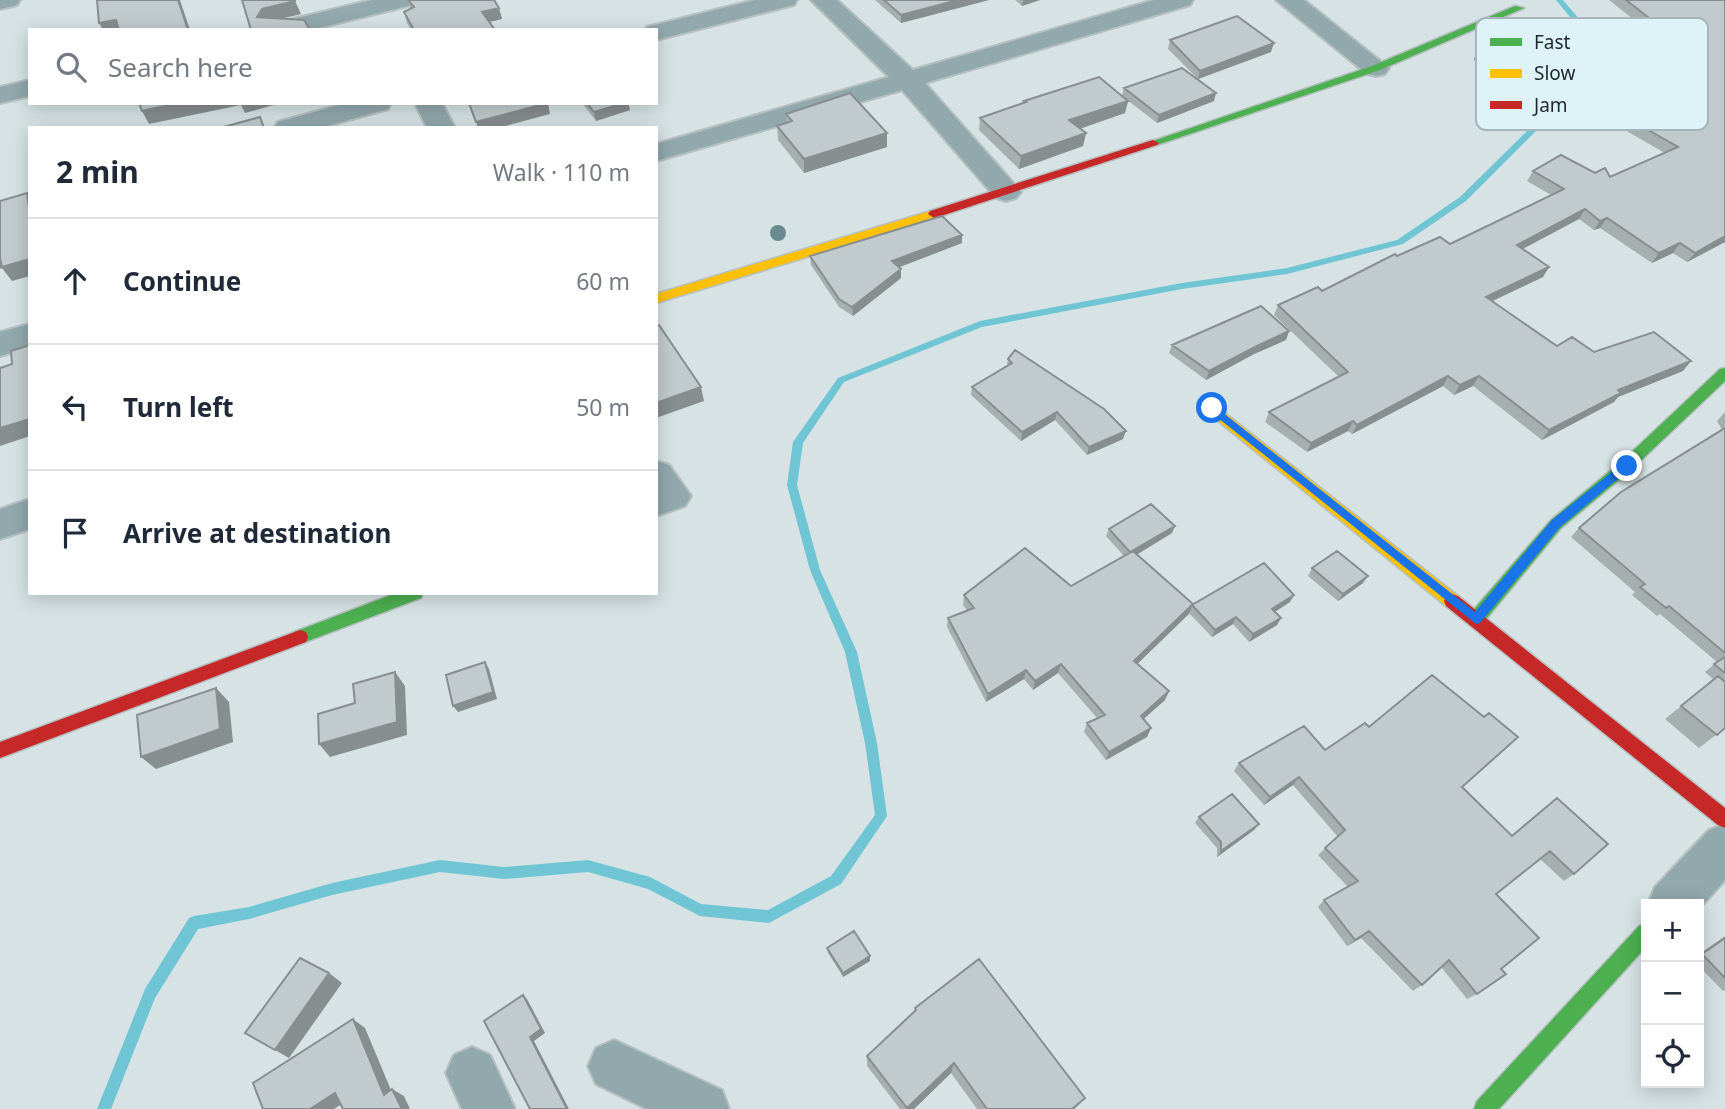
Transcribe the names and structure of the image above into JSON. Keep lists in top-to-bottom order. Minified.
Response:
{"legend":["Fast","Slow","Jam"],"page":{"search":"Search here","heading":["2 min","Walk · 110 m"],"list":[["Continue","60 m"],["Turn left","50 m"],"Arrive at destination"],"map_buttons":["+","−"]}}
